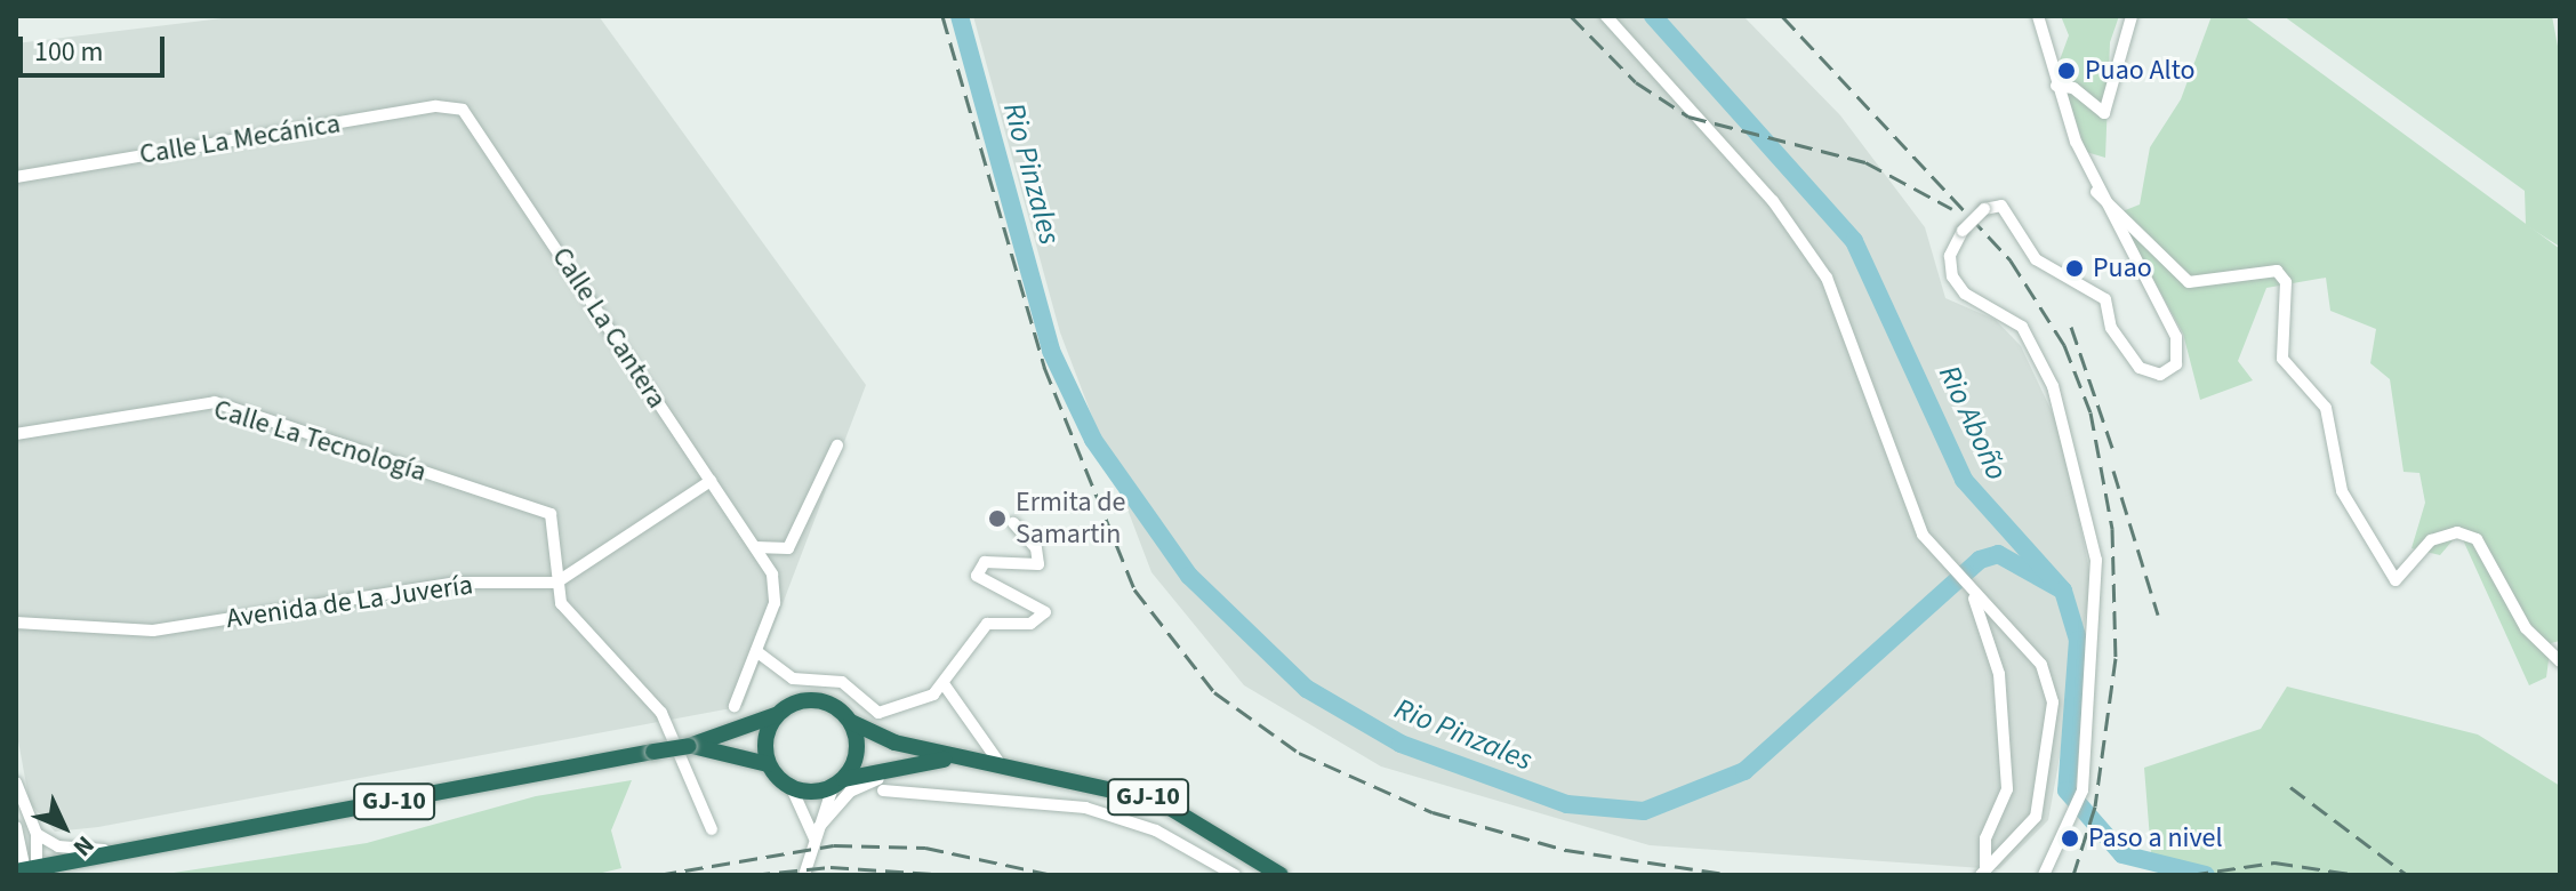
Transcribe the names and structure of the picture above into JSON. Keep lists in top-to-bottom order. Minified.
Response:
{"streets":{"highway":["GJ-10"],"street":["Calle La Mecánica","Calle La Cantera","Calle La Tecnología","Avenida de La Juvería"]},"crossings":[["Calle La Mecánica","Calle La Cantera"],["Calle La Tecnología","Avenida de La Juvería"]],"water":["Rio Pinzales","Rio Aboño"],"places":["Puao Alto","Puao","Ermita de Samartin","Paso a nivel"],"scale_bar":"100 m","north":"bottom right"}
